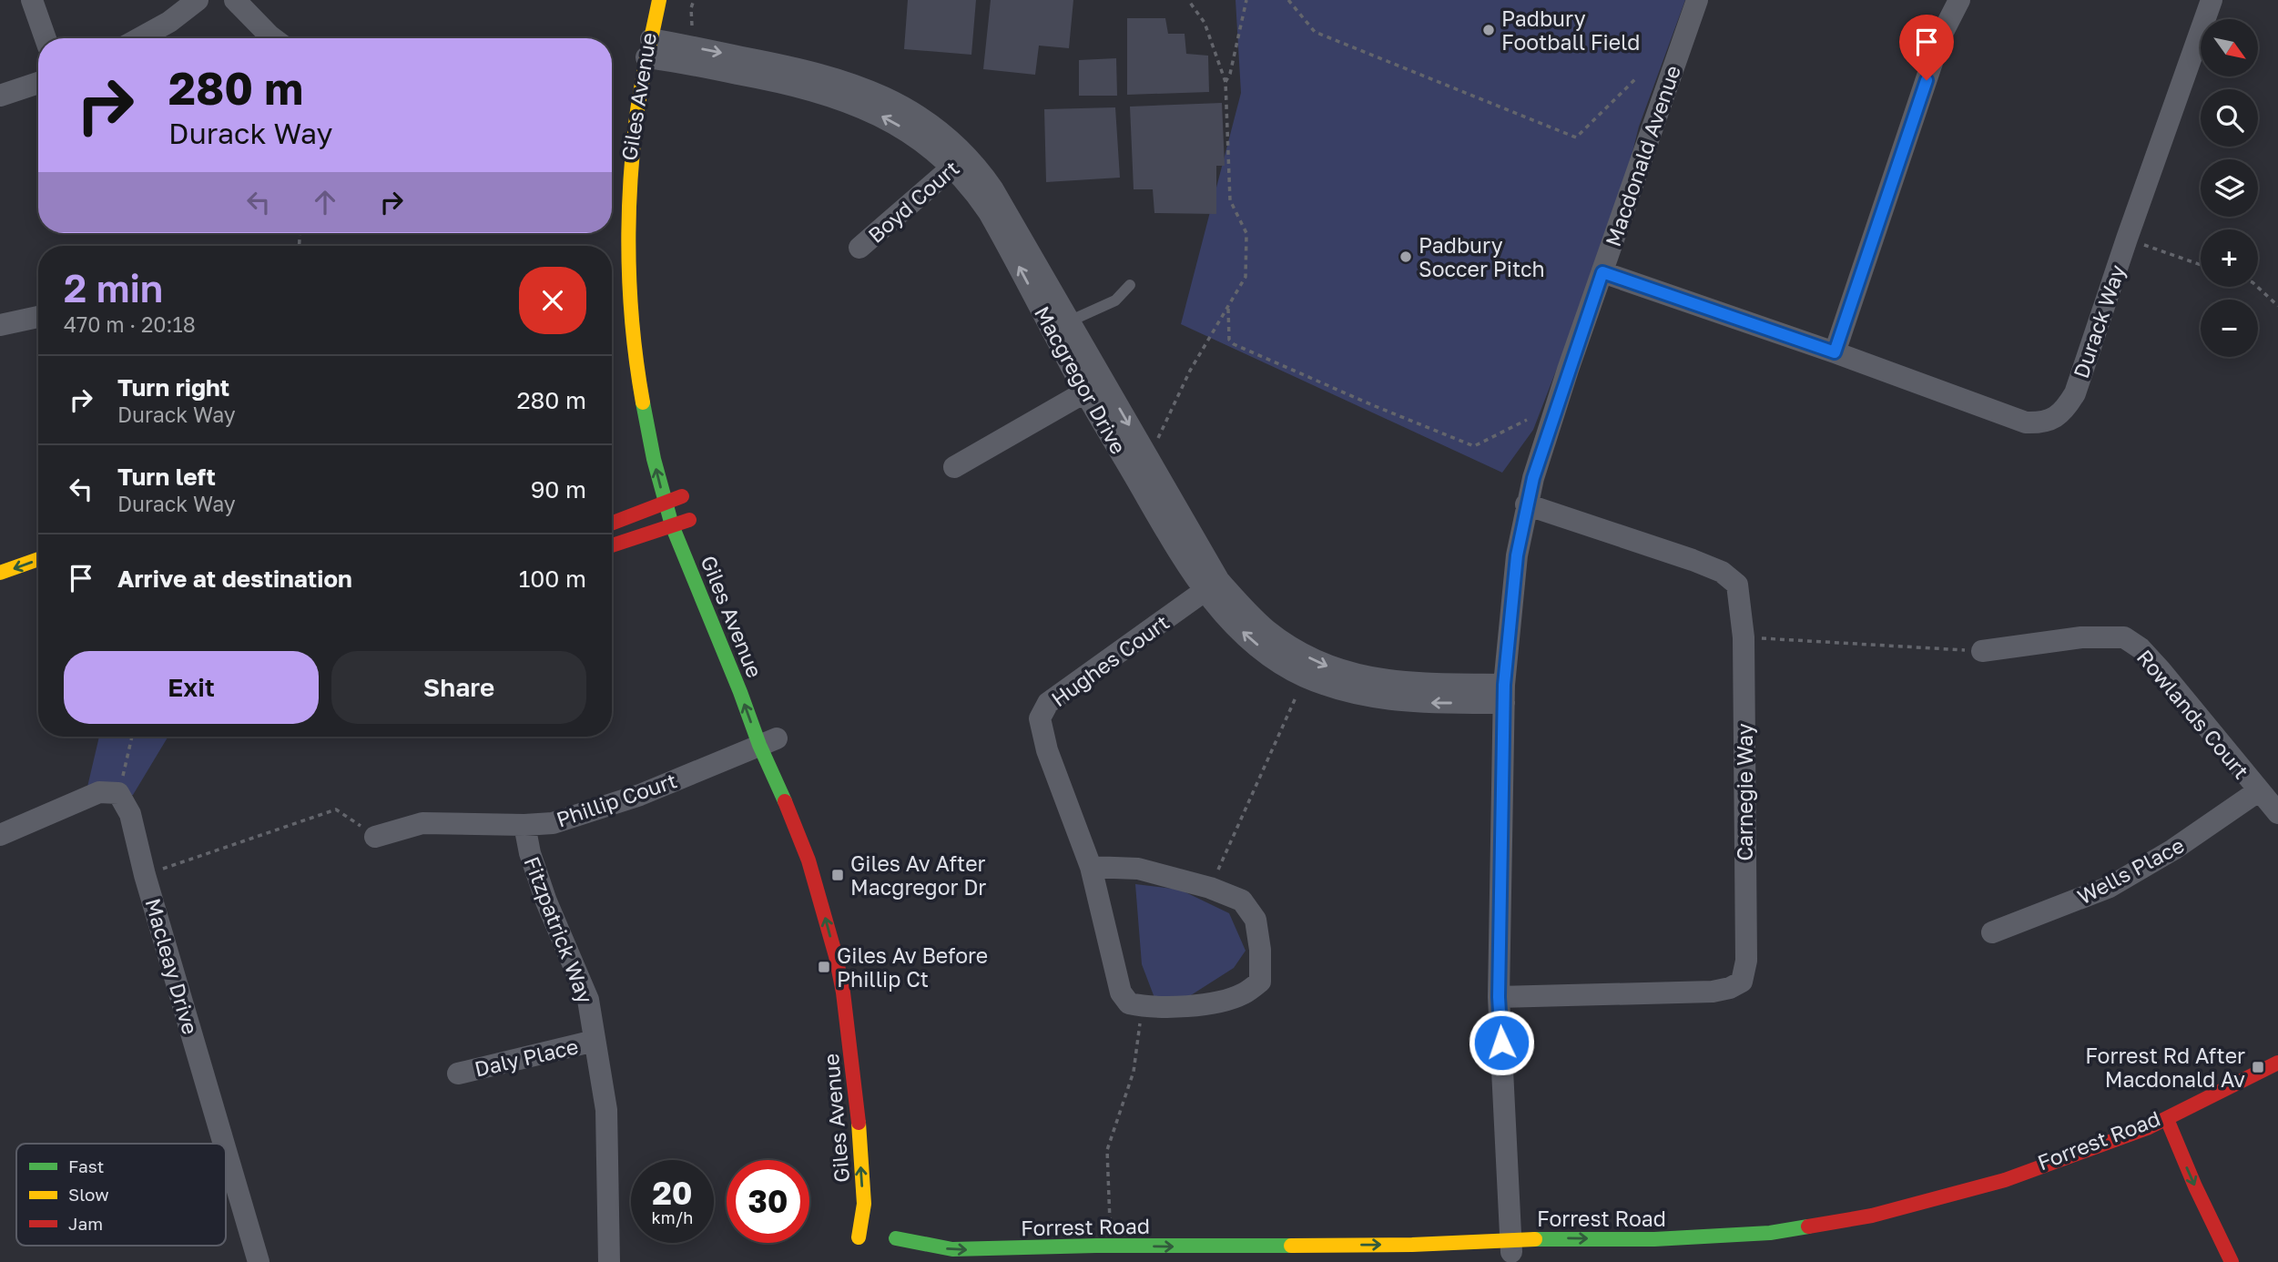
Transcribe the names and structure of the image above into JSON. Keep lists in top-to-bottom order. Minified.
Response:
{"streets":{"street":["Giles Avenue","Macdonald Avenue","Boyd Court","Durack Way","Macgregor Drive","Hughes Court","Rowlands Court","Carnegie Way","Phillip Court","Wells Place","Fitzpatrick Way","Macleay Drive","Daly Place","Forrest Road"]},"crossings":[["Giles Avenue","Macgregor Drive"],["Giles Avenue","Phillip Court"],["Giles Avenue","Forrest Road"],["Macdonald Avenue","Durack Way"],["Macdonald Avenue","Macgregor Drive"],["Macdonald Avenue","Carnegie Way"],["Macdonald Avenue","Forrest Road"],["Boyd Court","Macgregor Drive"],["Macgregor Drive","Hughes Court"],["Rowlands Court","Wells Place"],["Phillip Court","Fitzpatrick Way"],["Fitzpatrick Way","Daly Place"]],"one_way":["Giles Avenue"],"places":{"other":["Padbury Football Field","Padbury Soccer Pitch"],"transit":["Giles Av After Macgregor Dr","Giles Av Before Phillip Ct","Forrest Rd After Macdonald Av"]},"legend":["Fast","Slow","Jam"],"north":"bottom right","page":{"map_buttons":["+","−"],"turn":["280 m","Durack Way"],"heading":["2 min","470 m · 20:18"],"list":[{"name":"Turn right","note":"Durack Way","value":"280 m"},{"name":"Turn left","note":"Durack Way","value":"90 m"},{"name":"Arrive at destination","value":"100 m"}],"buttons":["Exit","Share"],"speed":"20 km/h","limit":"30"}}
